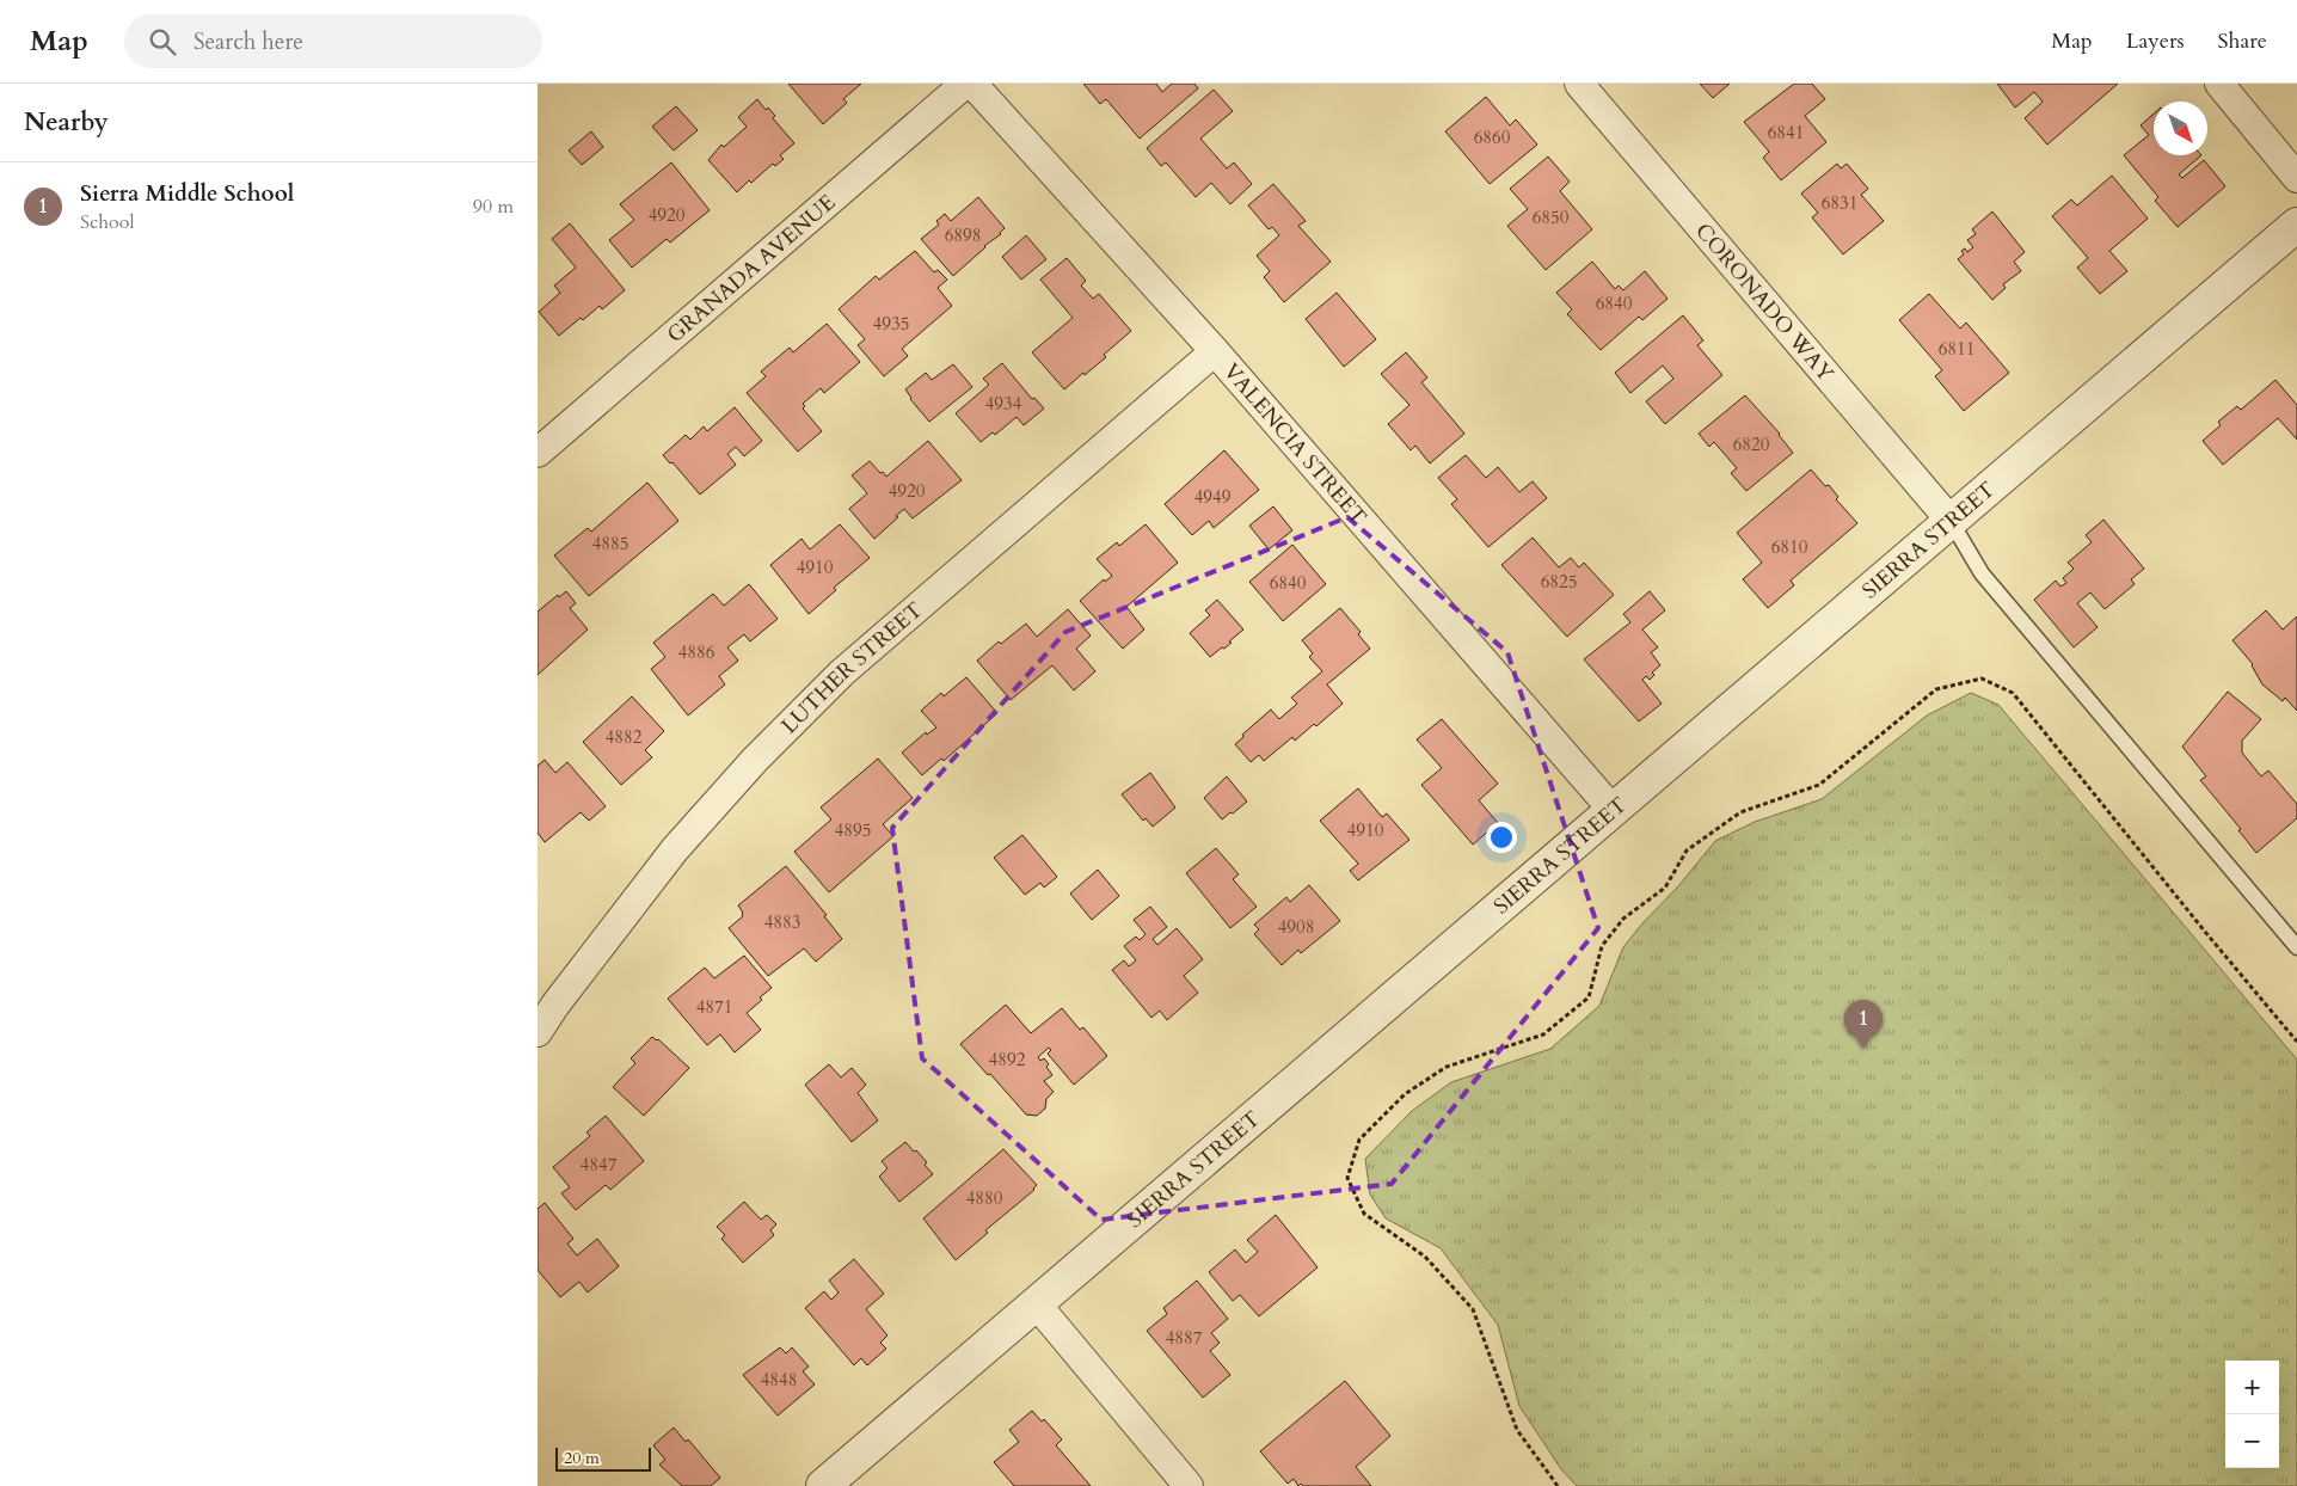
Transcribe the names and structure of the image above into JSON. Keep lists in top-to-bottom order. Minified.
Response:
{"streets":{"street":["GRANADA AVENUE","CORONADO WAY","VALENCIA STREET","SIERRA STREET","LUTHER STREET"]},"crossings":[["CORONADO WAY","SIERRA STREET"],["VALENCIA STREET","SIERRA STREET"],["VALENCIA STREET","LUTHER STREET"]],"house_numbers":["6841","6860","6831","4920","6850","6898","6840","4935","6811","4934","6820","4920","4949","4885","6810","4910","6825","6840","4886","4882","4895","4910","4883","4908","4871","4892","4847","4880","4887","4848"],"scale_bar":"20 m","north":"bottom right","page":{"header":"Map","search":"Search here","nav":["Map","Layers","Share"],"heading":"Nearby","list":[{"mark":"1","name":"Sierra Middle School","note":"School","value":"90 m"}],"pins":"1","map_buttons":["+","−"],"scale":"20 m"}}
